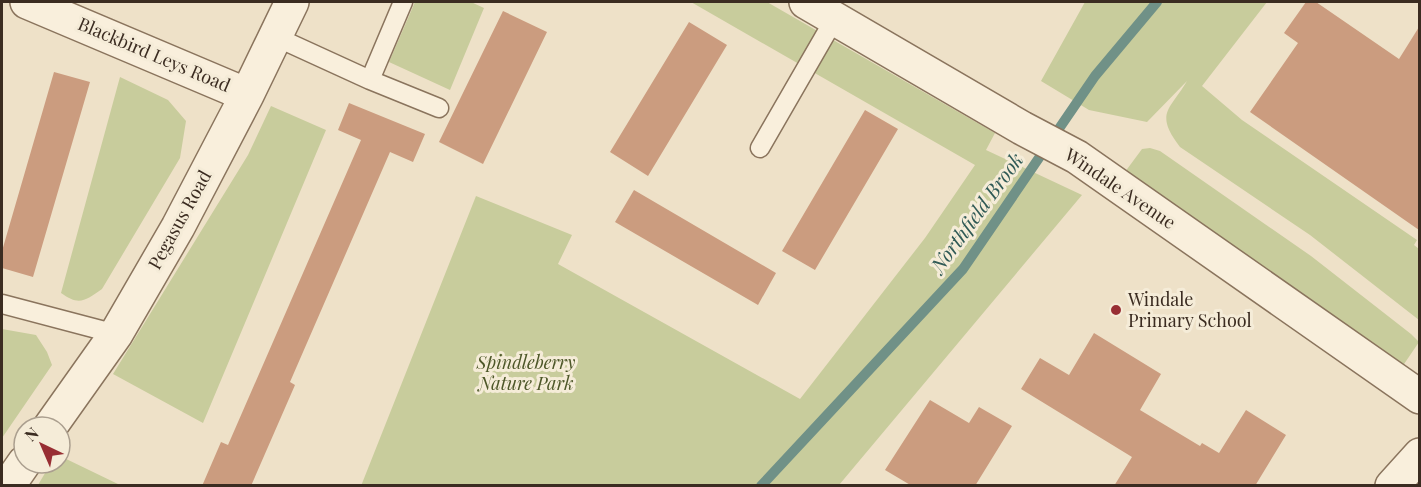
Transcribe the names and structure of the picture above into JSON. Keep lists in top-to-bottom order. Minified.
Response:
{"streets":{"street":["Blackbird Leys Road","Windale Avenue","Pegasus Road"]},"crossings":[["Blackbird Leys Road","Pegasus Road"]],"water":["Northfield Brook"],"parks":["Spindleberry Nature Park"],"places":["Windale Primary School"],"north":"top left"}
